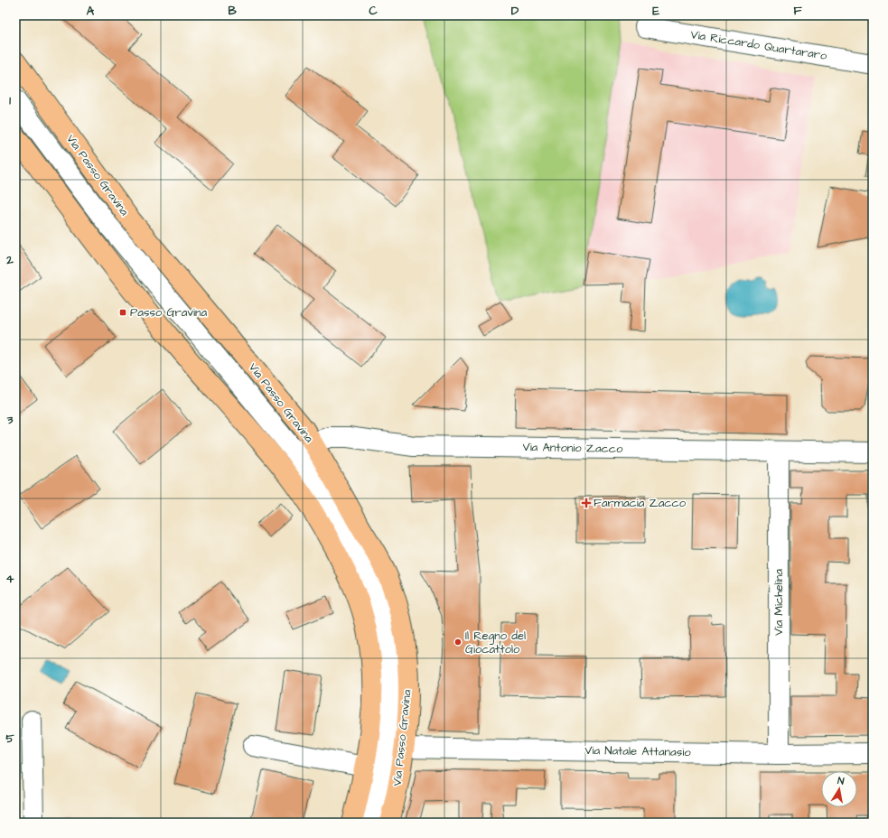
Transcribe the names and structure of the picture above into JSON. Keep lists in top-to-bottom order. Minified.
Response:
{"streets":{"main road":["Via Passo Gravina"],"street":["Via Riccardo Quartararo","Via Antonio Zacco","Via Michelina","Via Natale Attanasio"]},"crossings":[["Via Passo Gravina","Via Antonio Zacco"],["Via Passo Gravina","Via Natale Attanasio"],["Via Antonio Zacco","Via Michelina"],["Via Michelina","Via Natale Attanasio"]],"places":{"transit":["Passo Gravina"],"health":["Farmacia Zacco"],"other":["Il Regno del Giocattolo"]},"north":"top","grid":{"columns":["A","B","C","D","E","F"],"rows":["1","2","3","4","5"]}}
